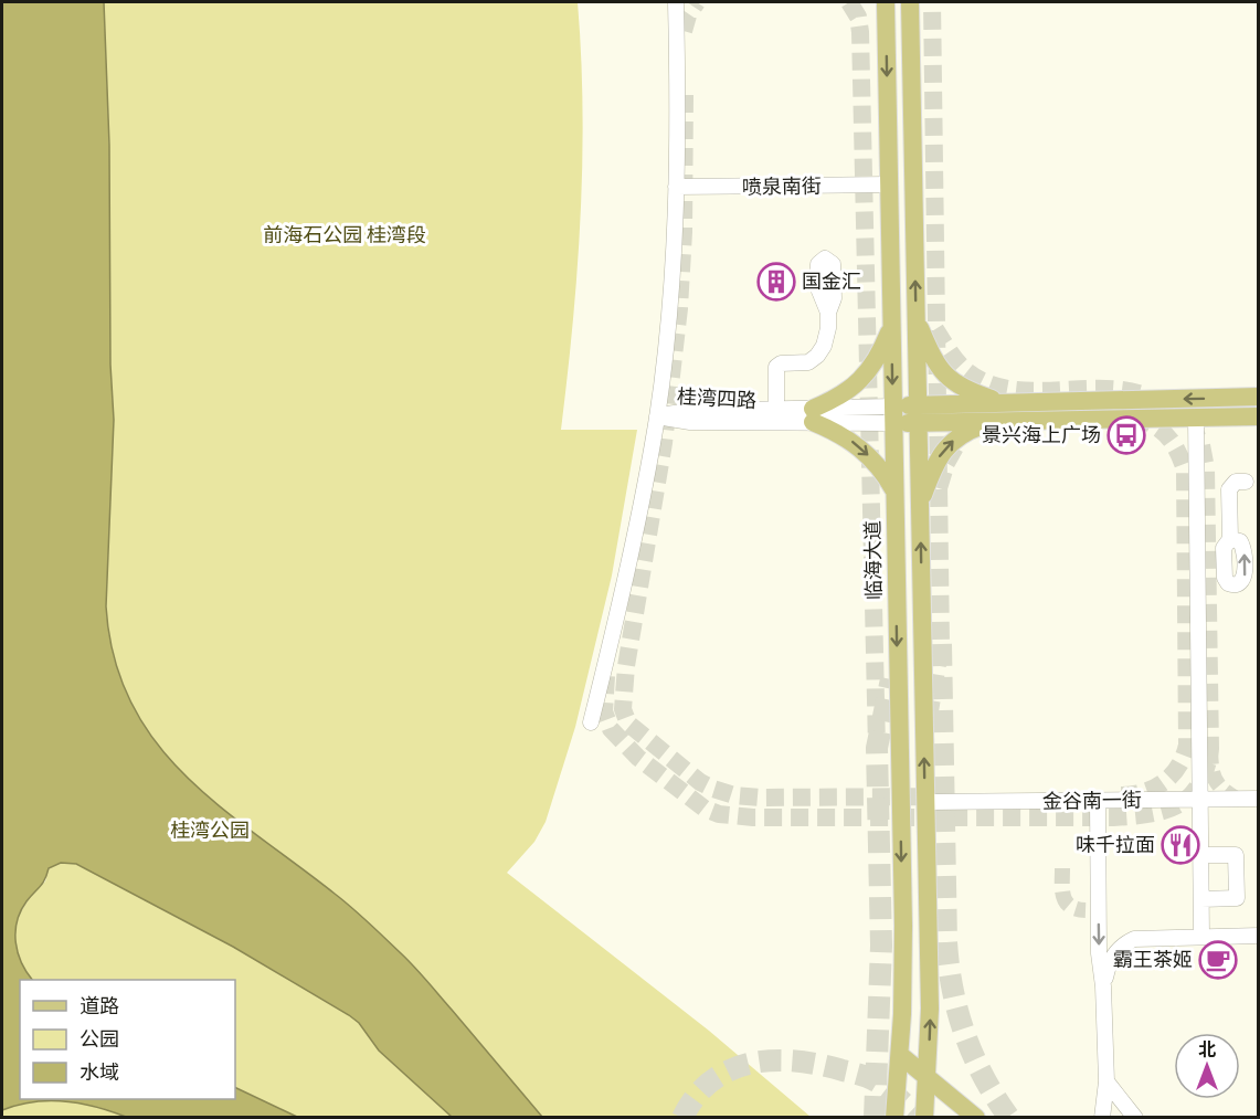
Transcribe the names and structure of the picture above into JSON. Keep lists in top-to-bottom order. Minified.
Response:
{"streets":{"main road":["桂湾四路","临海大道"],"street":["喷泉南街","金谷南一街"]},"crossings":[["喷泉南街","临海大道"],["桂湾四路","临海大道"]],"parks":["前海石公园 桂湾段","桂湾公园"],"places":{"building":["国金汇"],"bus stop":["景兴海上广场"],"restaurant":["味千拉面"],"cafe":["霸王茶姬"]},"legend":["道路","公园","水域"],"north":"top"}
